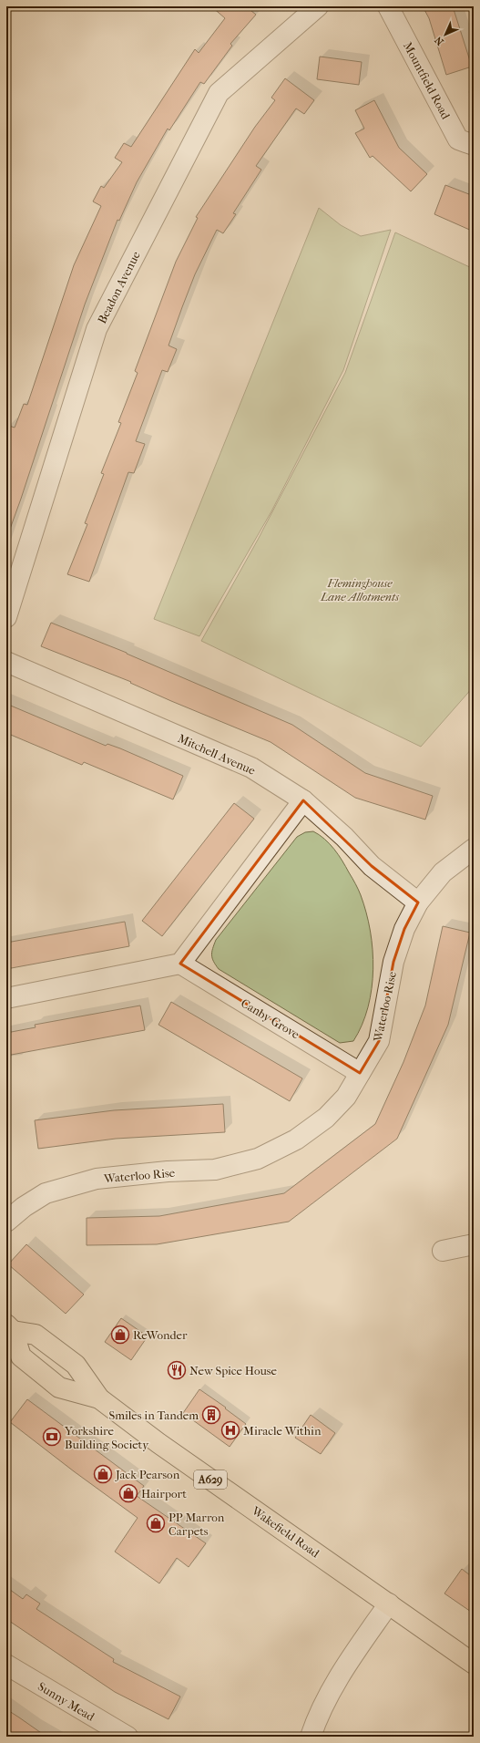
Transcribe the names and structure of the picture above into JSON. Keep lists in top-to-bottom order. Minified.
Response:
{"streets":{"highway":["A629","Wakefield Road"],"street":["Mountfield Road","Beadon Avenue","Mitchell Avenue","Waterloo Rise","Canby Grove","Sunny Mead"]},"crossings":[["Mitchell Avenue","Waterloo Rise"],["Waterloo Rise","Canby Grove"]],"parks":["Fleminghouse Lane Allotments"],"places":{"shop":["ReWonder","Jack Pearson","Hairport","PP Marron Carpets"],"restaurant":["New Spice House"],"building":["Smiles in Tandem"],"hospital":["Miracle Within"],"bank":["Yorkshire Building Society"]},"north":"bottom left"}
